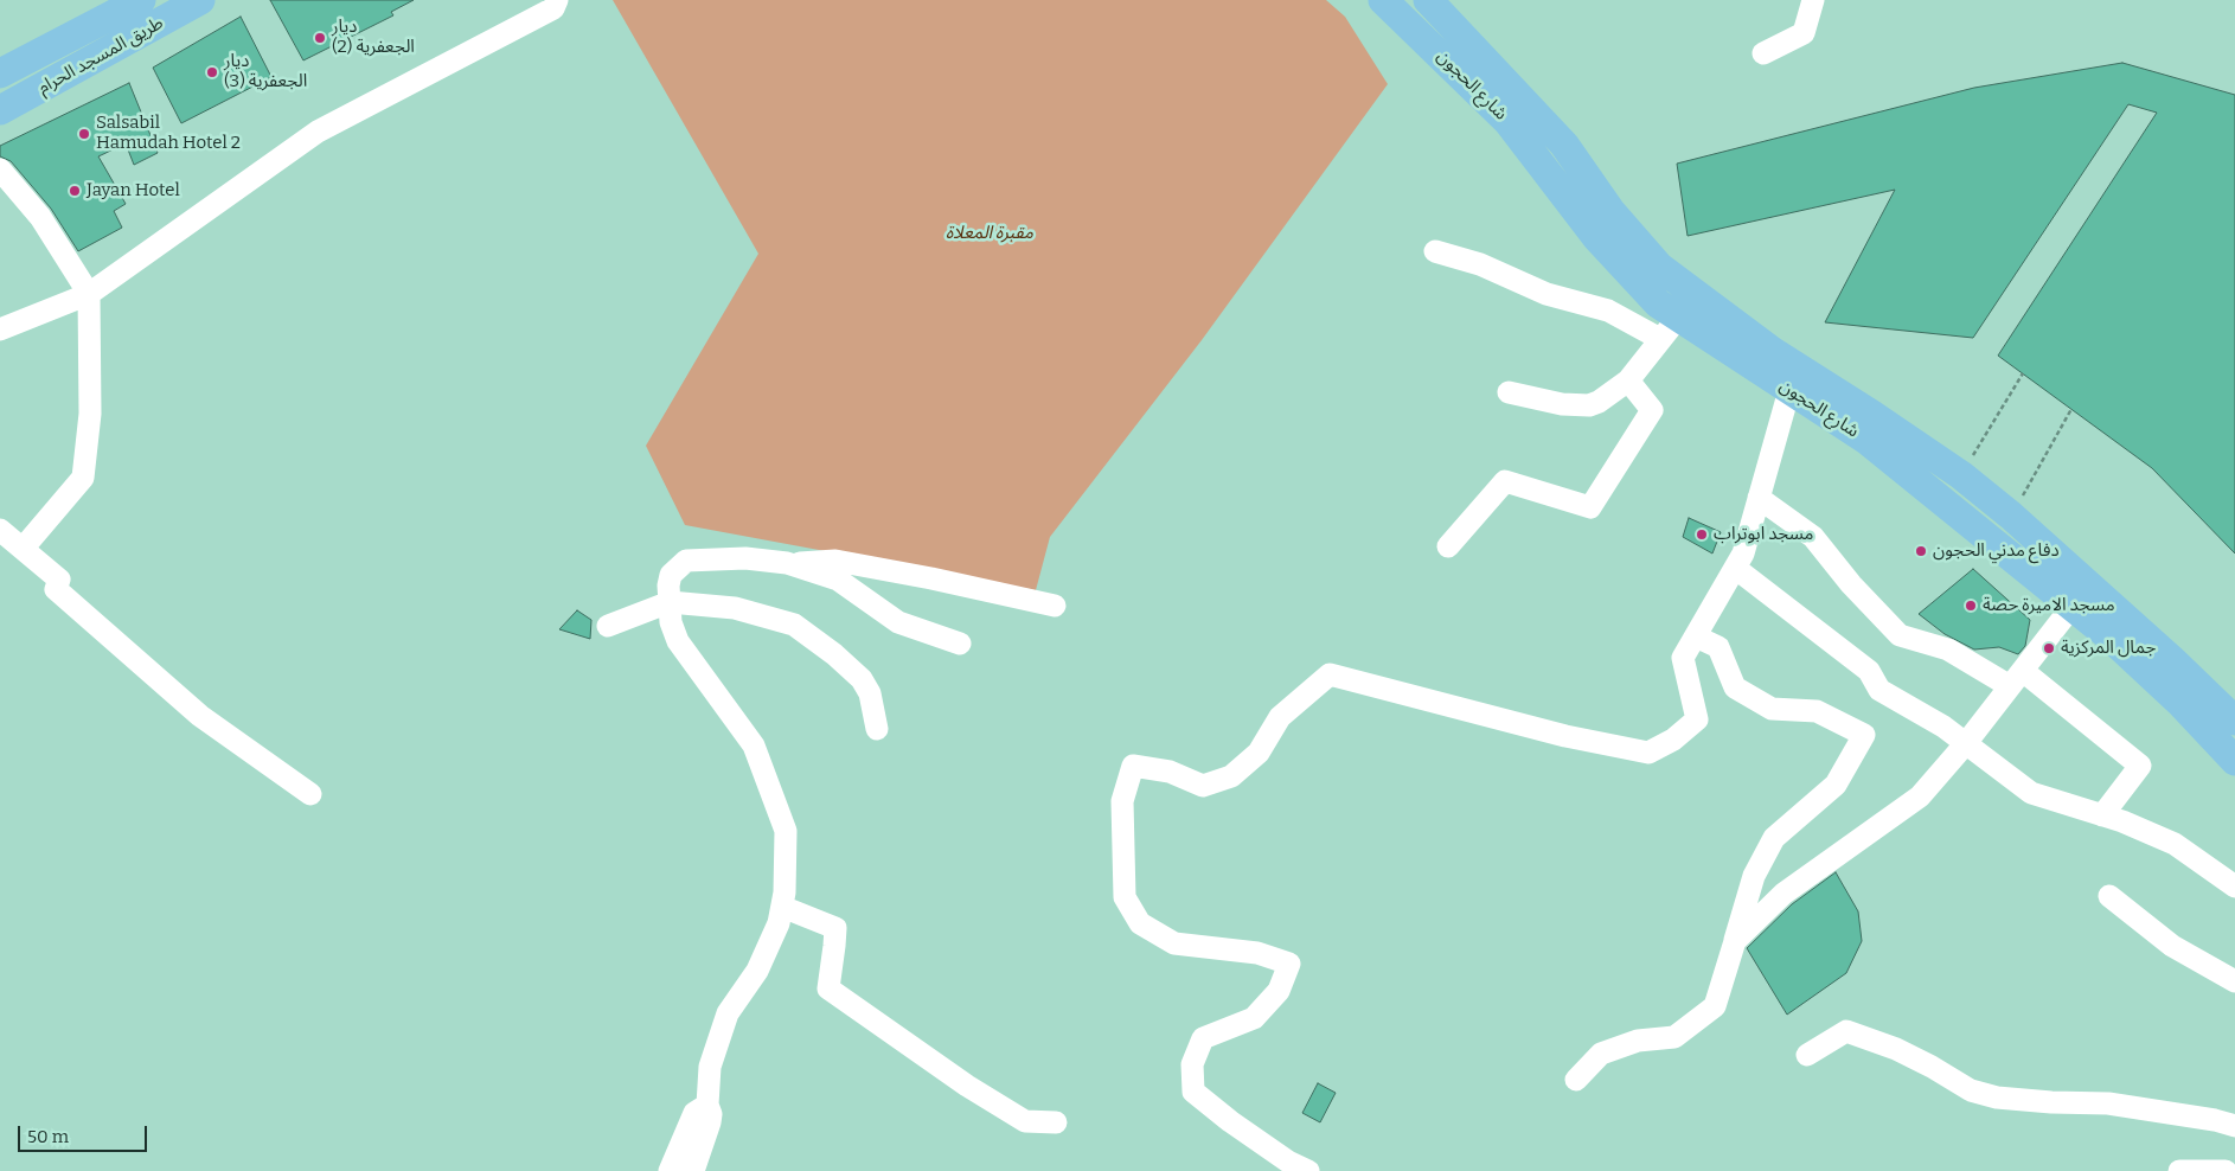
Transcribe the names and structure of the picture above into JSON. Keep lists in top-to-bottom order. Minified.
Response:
{"streets":{"main road":["طريق المسجد الحرام","شارع الحجون"]},"parks":["مقبرة المعلاة"],"places":["ديار الجعفرية (2)","ديار الجعفرية (3)","Salsabil Hamudah Hotel 2","Jayan Hotel","مسجد ابوتراب","دفاع مدني الحجون","مسجد الاميرة حصة","جمال المركزية"],"scale_bar":"50 m"}
